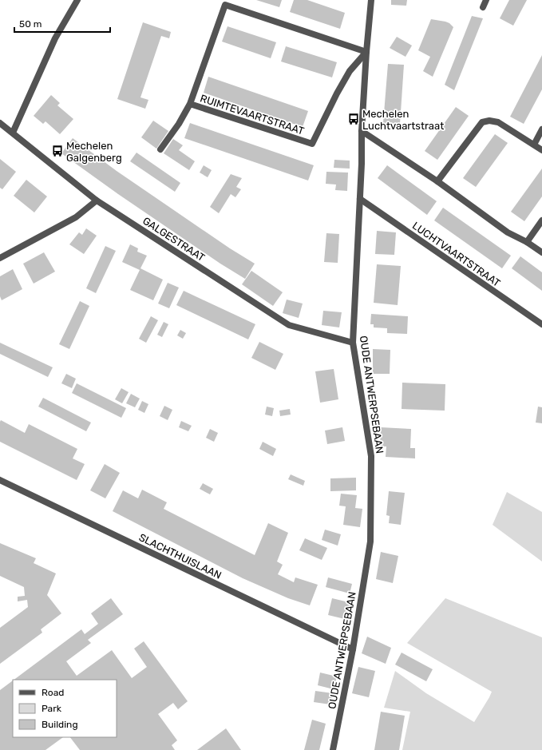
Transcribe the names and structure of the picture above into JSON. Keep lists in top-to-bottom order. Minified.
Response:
{"streets":{"street":["RUIMTEVAARTSTRAAT","GALGESTRAAT","LUCHTVAARTSTRAAT","OUDE ANTWERPSEBAAN","SLACHTHUISLAAN"]},"crossings":[["RUIMTEVAARTSTRAAT","OUDE ANTWERPSEBAAN"],["GALGESTRAAT","OUDE ANTWERPSEBAAN"],["LUCHTVAARTSTRAAT","OUDE ANTWERPSEBAAN"],["OUDE ANTWERPSEBAAN","SLACHTHUISLAAN"]],"places":{"bus stop":["Mechelen Luchtvaartstraat","Mechelen Galgenberg"]},"legend":["Road","Park","Building"],"scale_bar":"50 m"}
